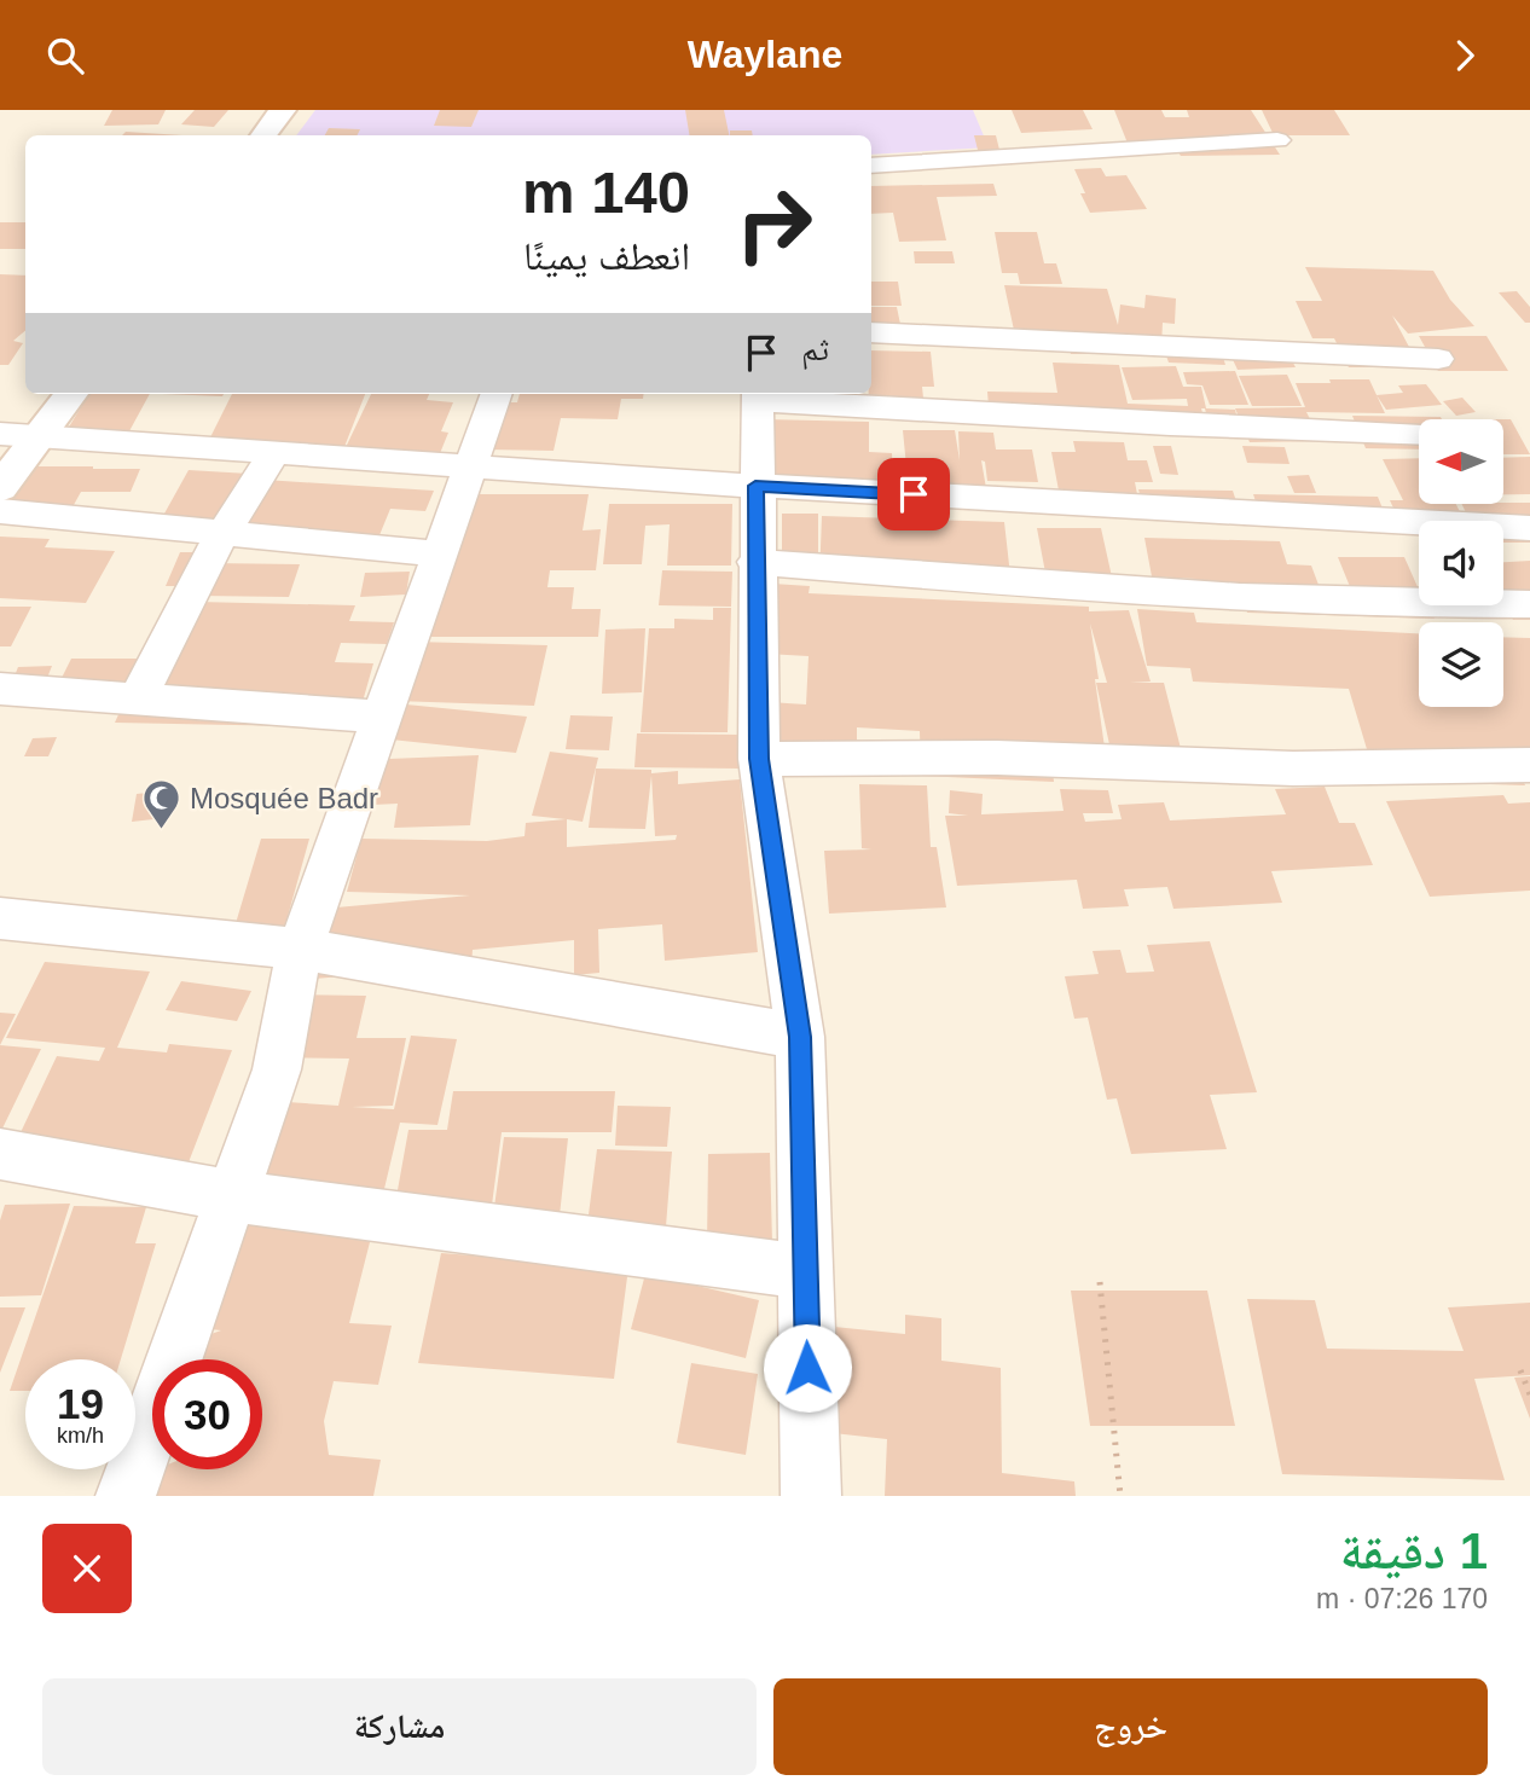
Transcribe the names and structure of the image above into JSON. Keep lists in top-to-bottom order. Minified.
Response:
{"places":{"mosque":["Mosquée Badr"]},"north":"left","page":{"header":"Waylane","turn":["140 m","انعطف يمينًا"],"then":"ثم","speed":"19 km/h","limit":"30","heading":["1 دقيقة","170 m · 07:26"],"buttons":["خروج","مشاركة"]}}
